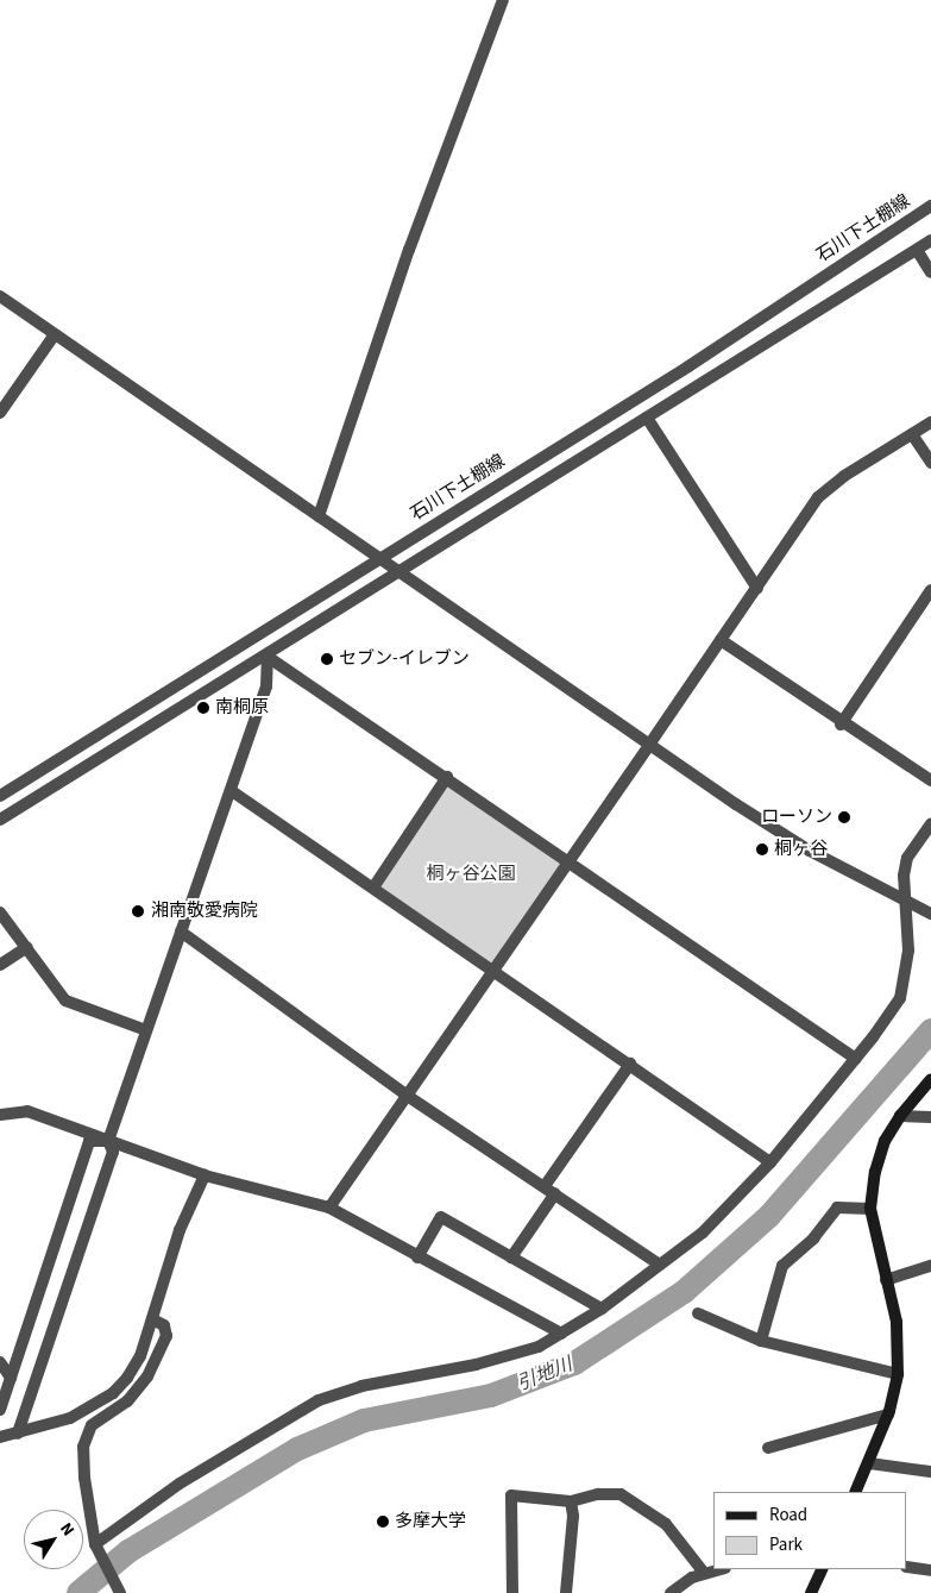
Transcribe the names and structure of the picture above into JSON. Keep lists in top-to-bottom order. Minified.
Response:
{"streets":{"street":["石川下土棚線"]},"water":["引地川"],"parks":["桐ヶ谷公園"],"places":["セブン-イレブン","南桐原","ローソン","桐ヶ谷","湘南敬愛病院","多摩大学"],"legend":["Road","Park"],"north":"top right"}
